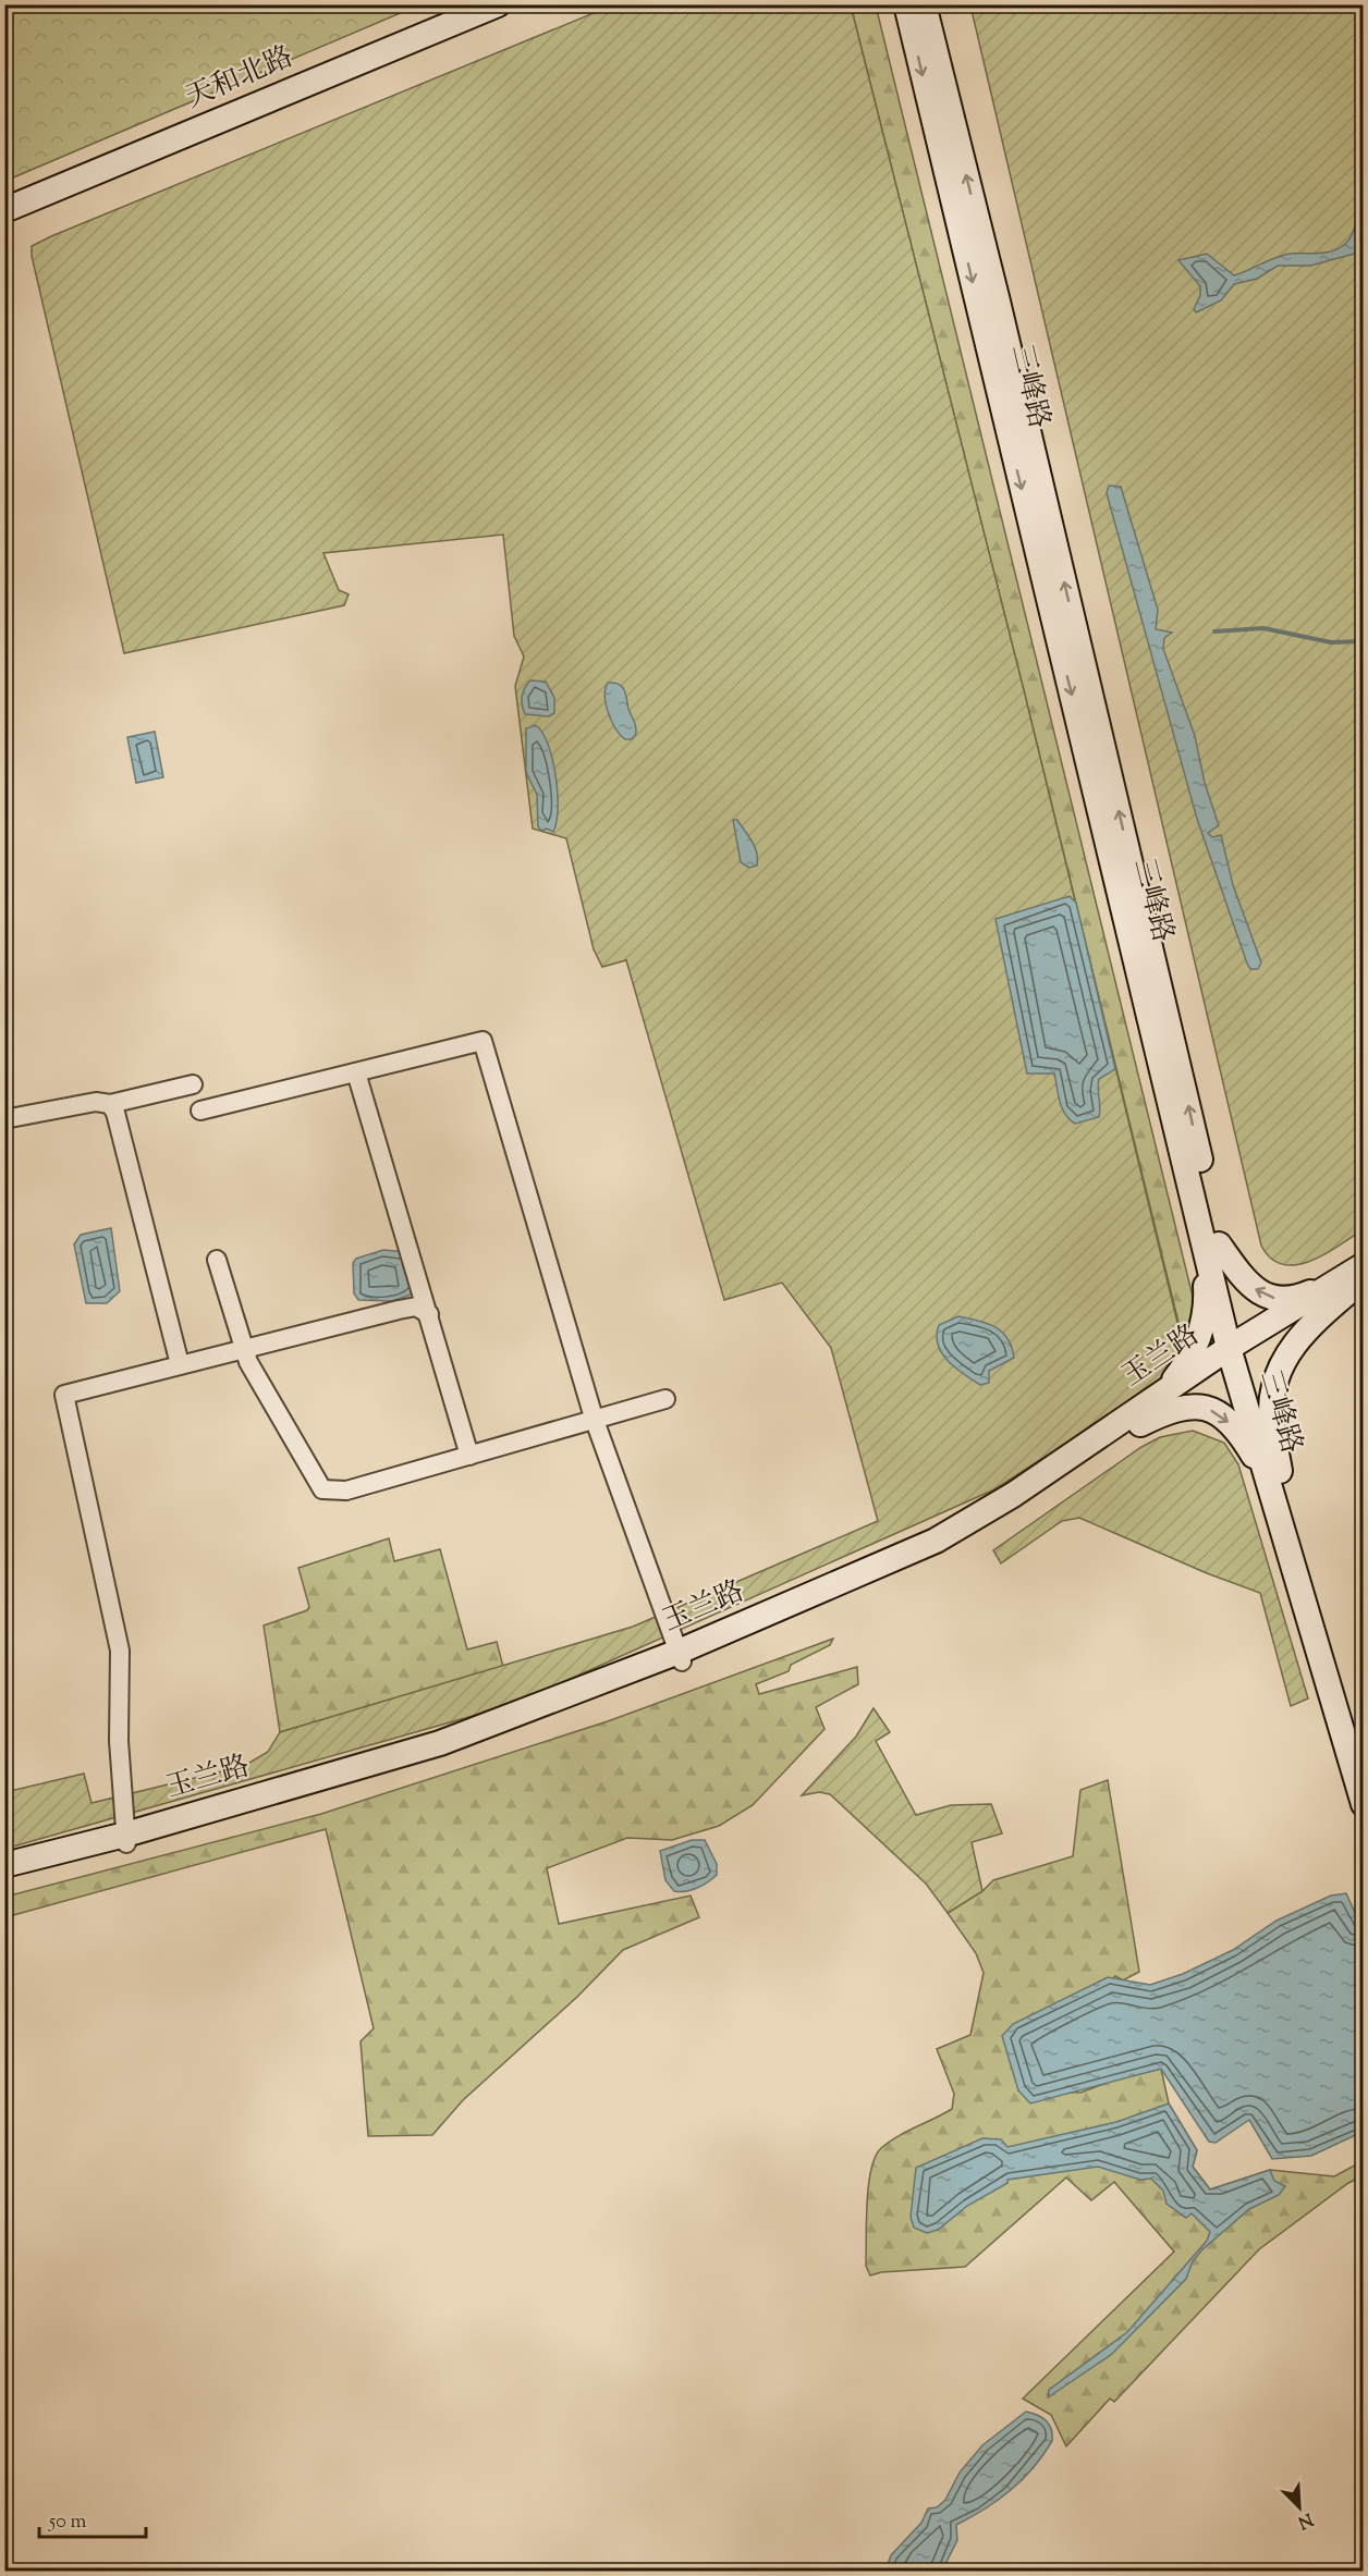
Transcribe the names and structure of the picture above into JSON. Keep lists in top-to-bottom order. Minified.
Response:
{"streets":{"main road":["天和北路","三峰路","玉兰路"]},"crossings":[["三峰路","玉兰路"]],"scale_bar":"50 m","north":"bottom right"}
